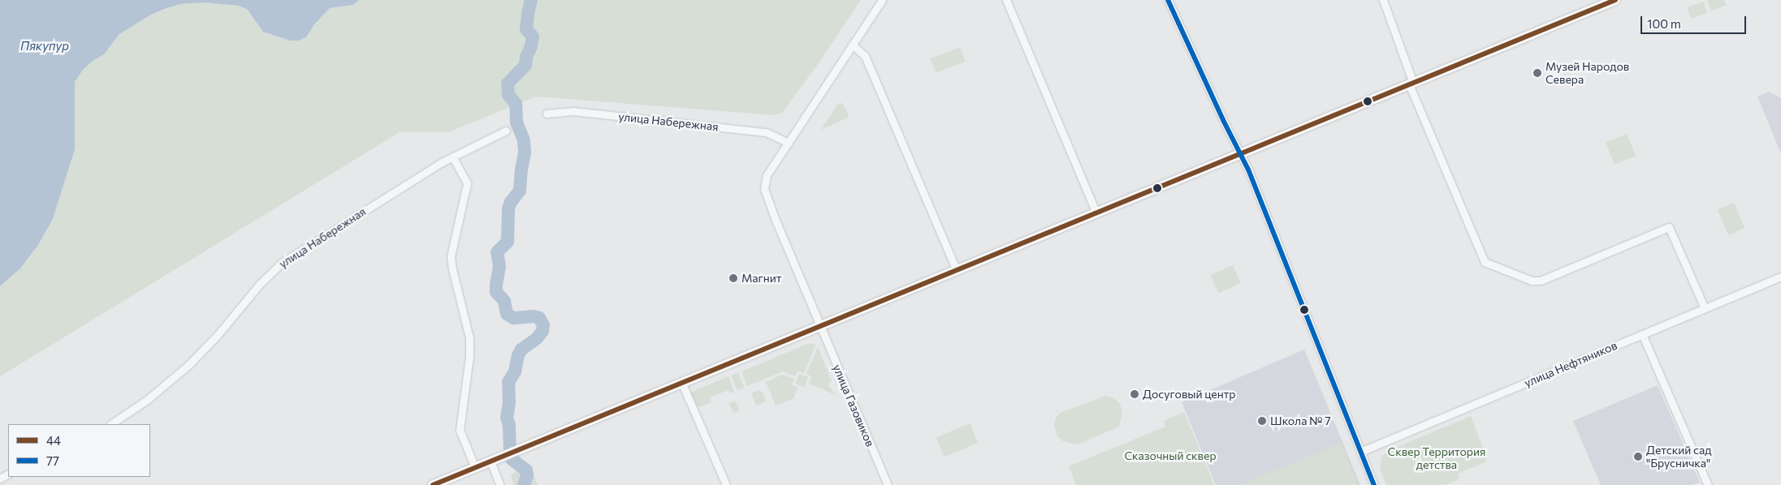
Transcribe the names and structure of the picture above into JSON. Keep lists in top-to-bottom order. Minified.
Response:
{"streets":{"street":["улица Набережная","улица Нефтяников","улица Газовиков"]},"water":["Пякупур"],"parks":["Сквер Территория детства","Сказочный сквер"],"places":["Музей Народов Севера","Магнит","Досуговый центр","Школа № 7","Детский сад \"Брусничка\""],"lines":["transit line 44","transit line 77"],"legend":["44","77"],"scale_bar":"100 m"}
